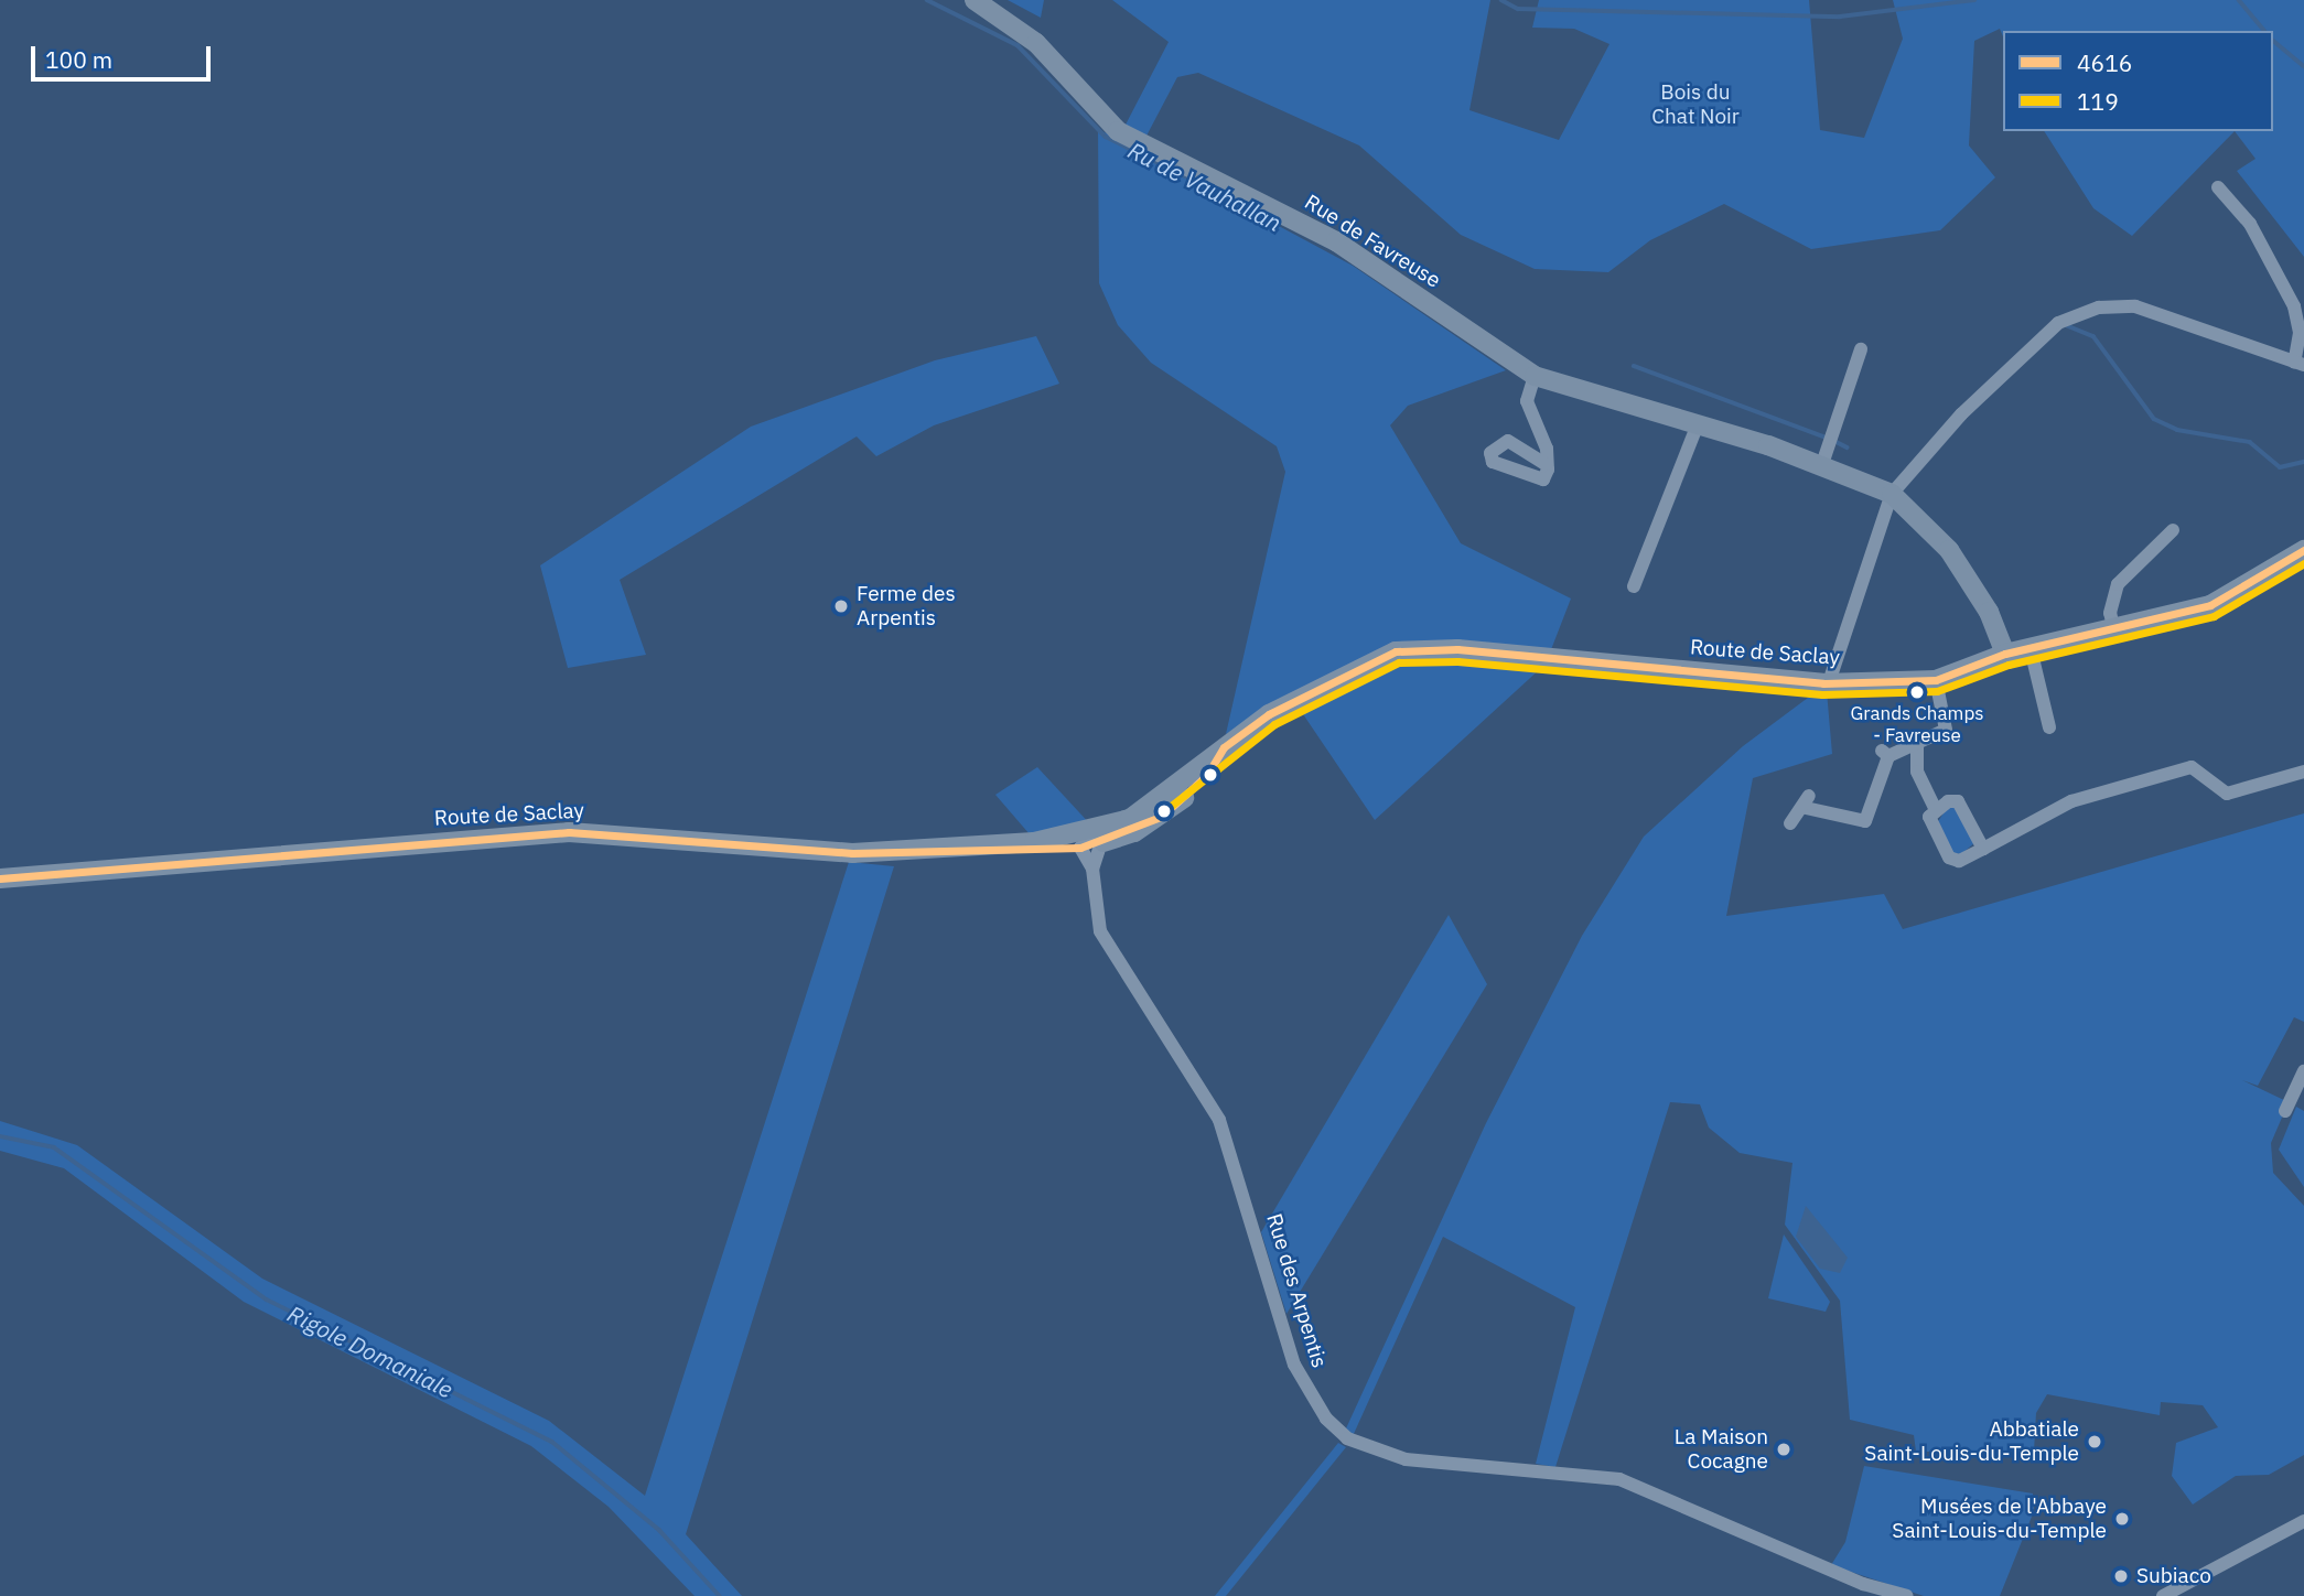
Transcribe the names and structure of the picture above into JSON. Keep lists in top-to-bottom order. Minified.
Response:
{"streets":{"main road":["Rue de Favreuse","Route de Saclay"],"street":["Rue des Arpentis"]},"crossings":[["Rue de Favreuse","Route de Saclay"],["Route de Saclay","Rue des Arpentis"]],"water":["Ru de Vauhallan","Rigole Domaniale"],"parks":["Bois du Chat Noir"],"places":["Ferme des Arpentis","Grands Champs - Favreuse","Abbatiale Saint-Louis-du-Temple","La Maison Cocagne","Musées de l'Abbaye Saint-Louis-du-Temple","Subiaco"],"lines":["transit line 4616","transit line 119"],"legend":["4616","119"],"scale_bar":"100 m"}
